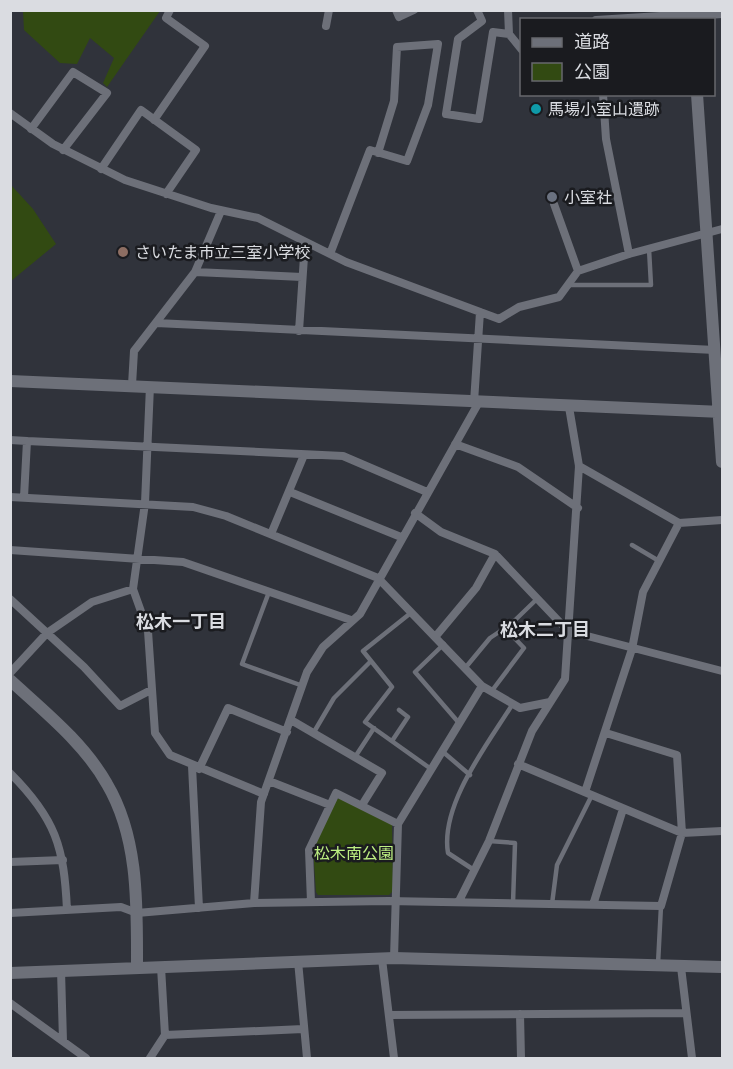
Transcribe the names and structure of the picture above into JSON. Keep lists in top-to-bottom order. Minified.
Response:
{"districts":["松木一丁目","松木二丁目"],"parks":["松木南公園"],"places":["馬場小室山遺跡","小室社","さいたま市立三室小学校"],"legend":["道路","公園"]}
